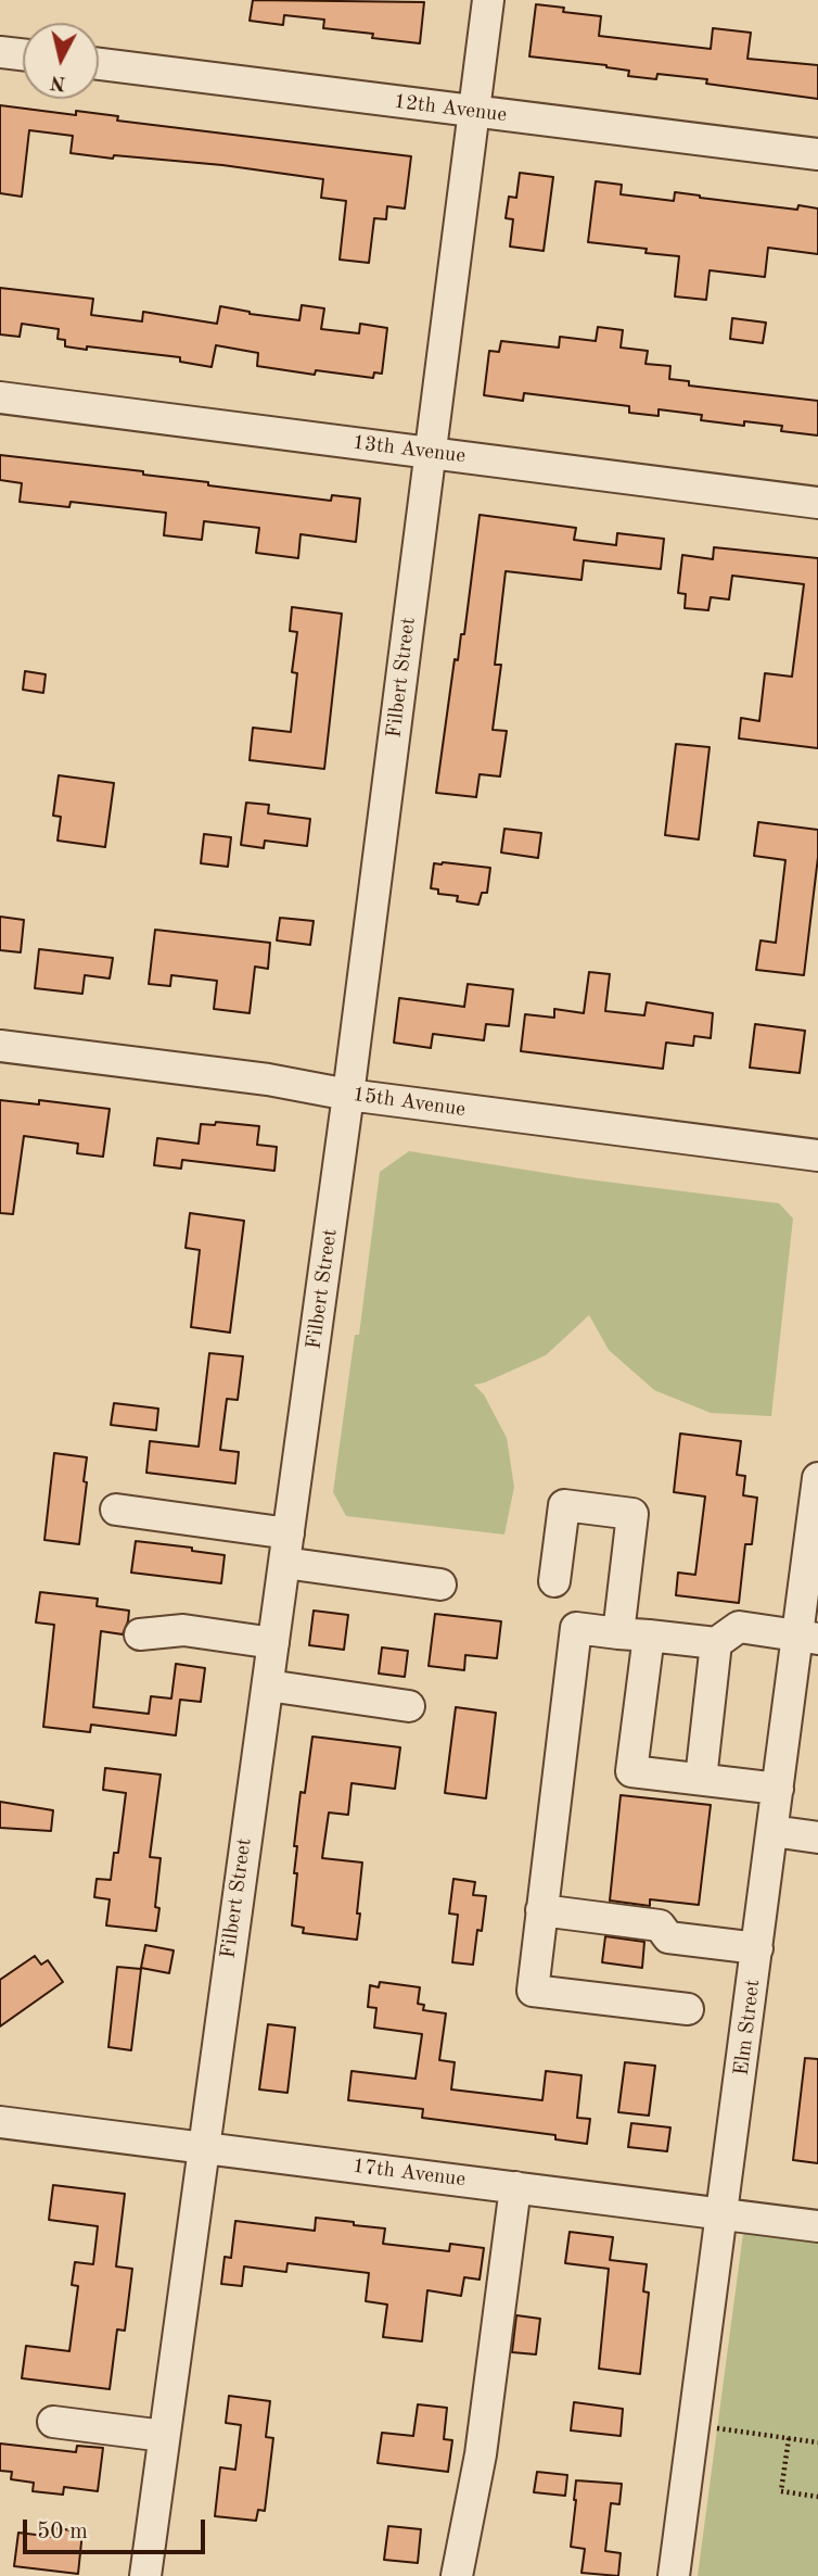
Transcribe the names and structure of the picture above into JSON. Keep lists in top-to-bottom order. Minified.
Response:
{"streets":{"street":["12th Avenue","13th Avenue","Filbert Street","15th Avenue","Elm Street","17th Avenue"]},"crossings":[["12th Avenue","Filbert Street"],["13th Avenue","Filbert Street"],["Filbert Street","15th Avenue"],["Filbert Street","17th Avenue"],["Elm Street","17th Avenue"]],"scale_bar":"50 m","north":"bottom"}
